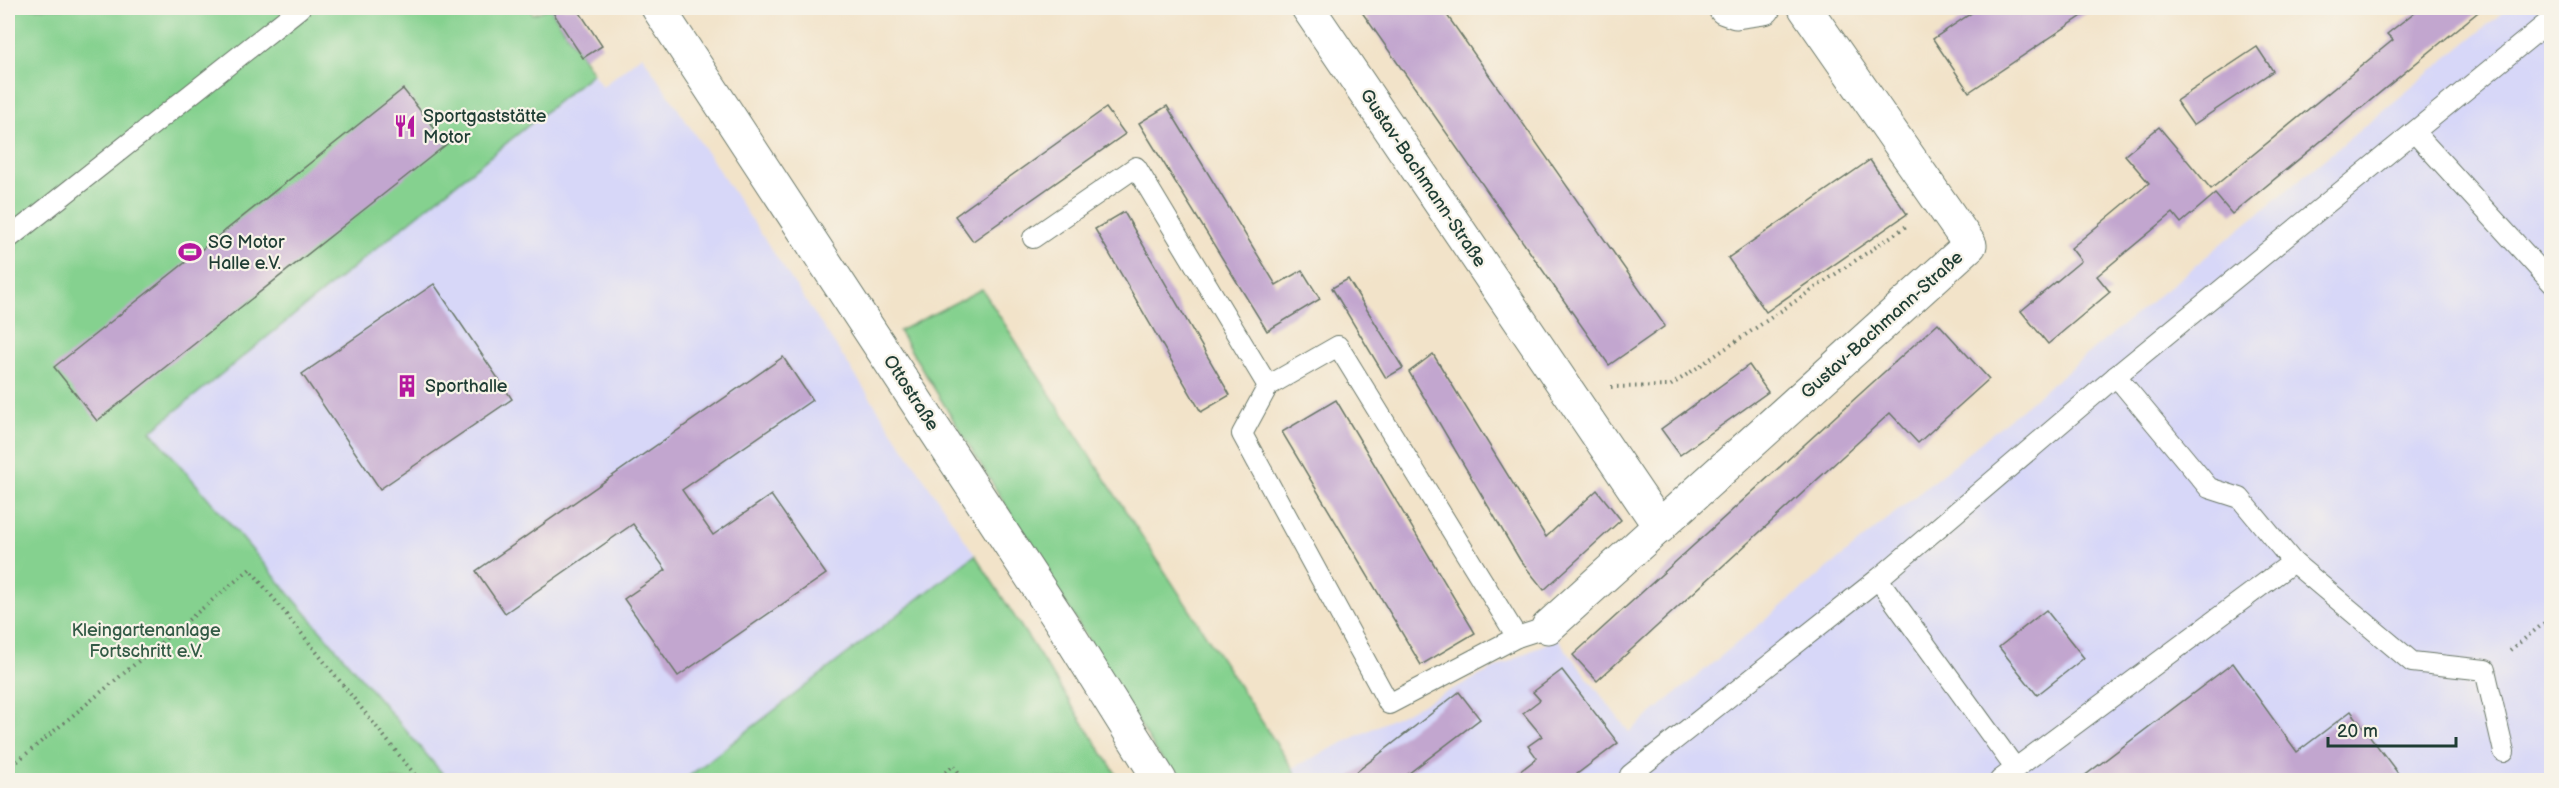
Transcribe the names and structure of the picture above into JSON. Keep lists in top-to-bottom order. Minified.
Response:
{"streets":{"street":["Gustav-Bachmann-Straße","Ottostraße"]},"parks":["Kleingartenanlage Fortschritt e.V."],"places":{"restaurant":["Sportgaststätte Motor"],"sports":["SG Motor Halle e.V."],"building":["Sporthalle"]},"scale_bar":"20 m"}
